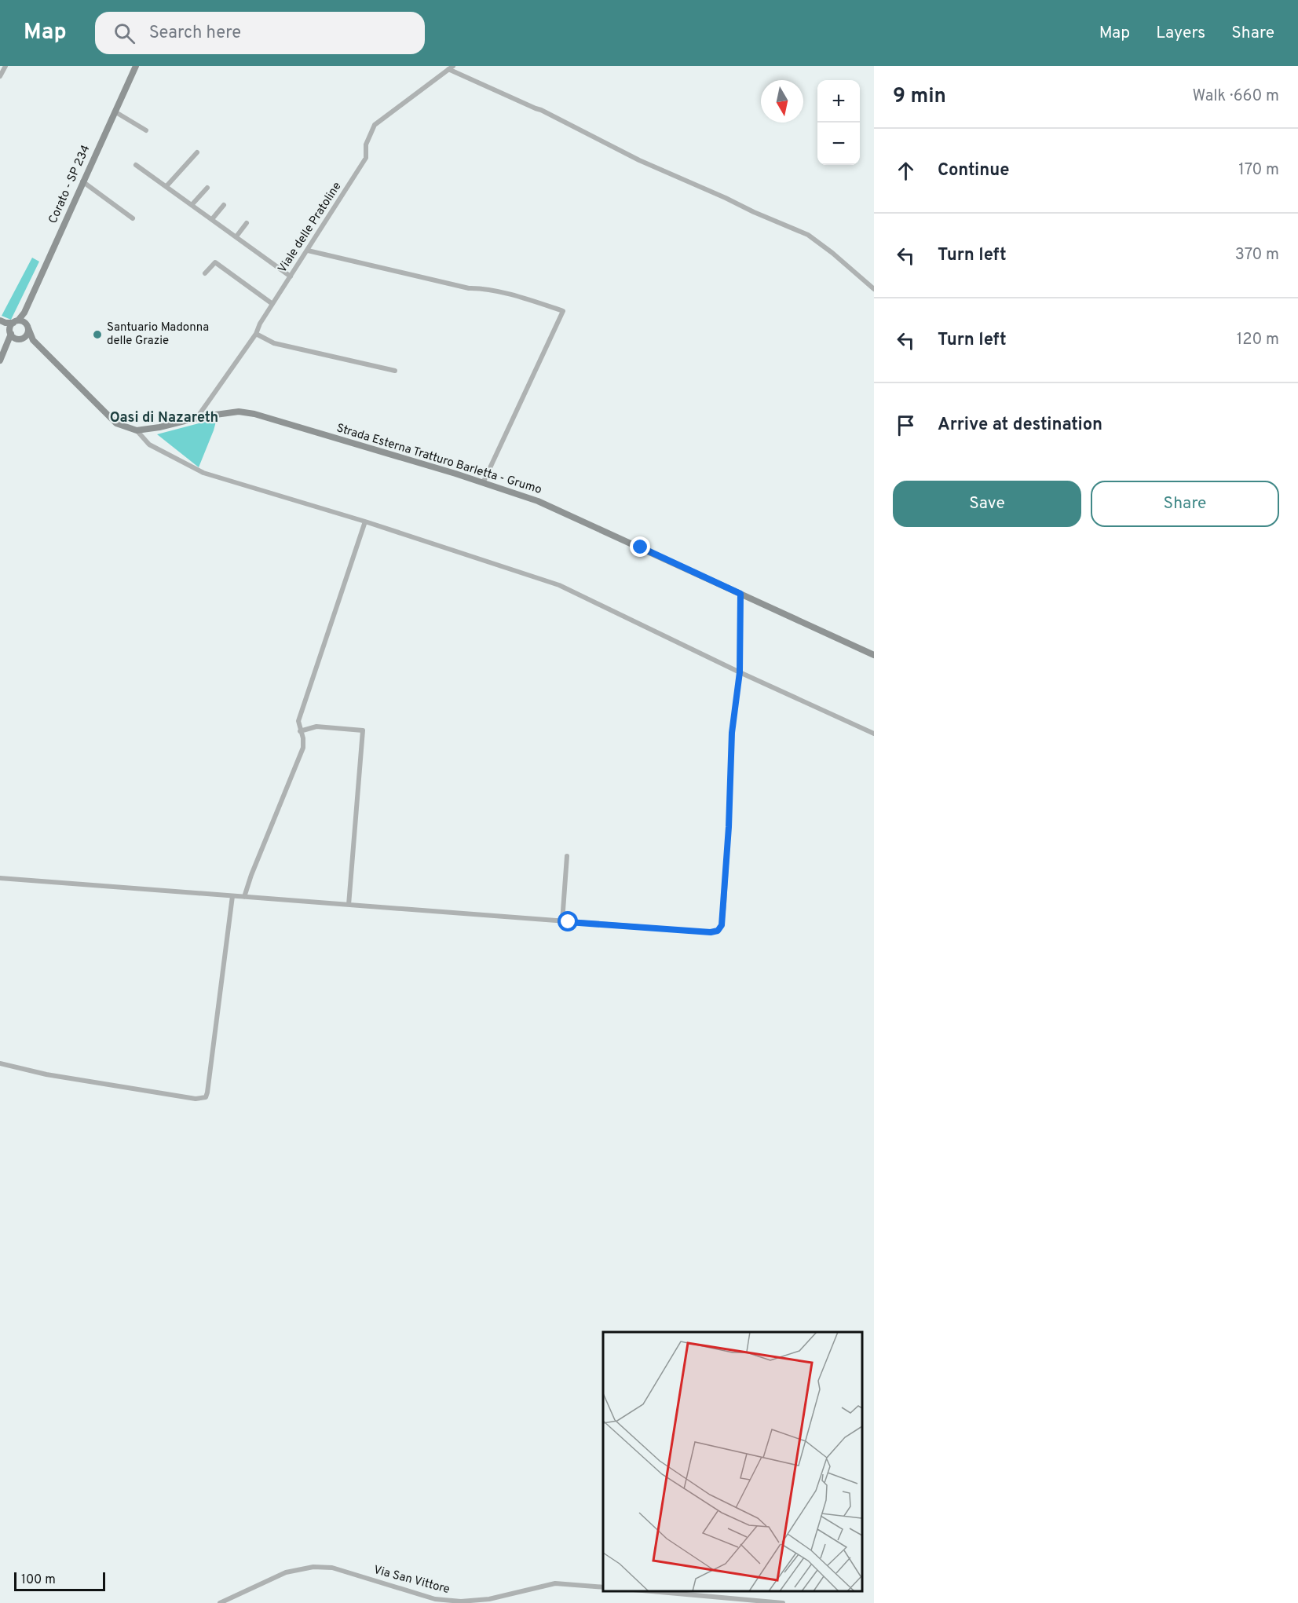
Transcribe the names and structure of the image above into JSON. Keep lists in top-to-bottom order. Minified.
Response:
{"streets":{"street":["Corato - SP 234","Viale delle Pratoline","Strada Esterna Tratturo Barletta - Grumo","Via San Vittore"]},"crossings":[["Corato - SP 234","Strada Esterna Tratturo Barletta - Grumo"],["Viale delle Pratoline","Strada Esterna Tratturo Barletta - Grumo"]],"districts":["Oasi di Nazareth"],"places":["Santuario Madonna delle Grazie"],"scale_bar":"100 m","north":"bottom","page":{"header":"Map","search":"Search here","nav":["Map","Layers","Share"],"heading":["9 min","Walk · 660 m"],"map_buttons":["+","−"],"list":[["Continue","170 m"],["Turn left","370 m"],["Turn left","120 m"],"Arrive at destination"],"buttons":["Save","Share"],"scale":"100 m"}}
